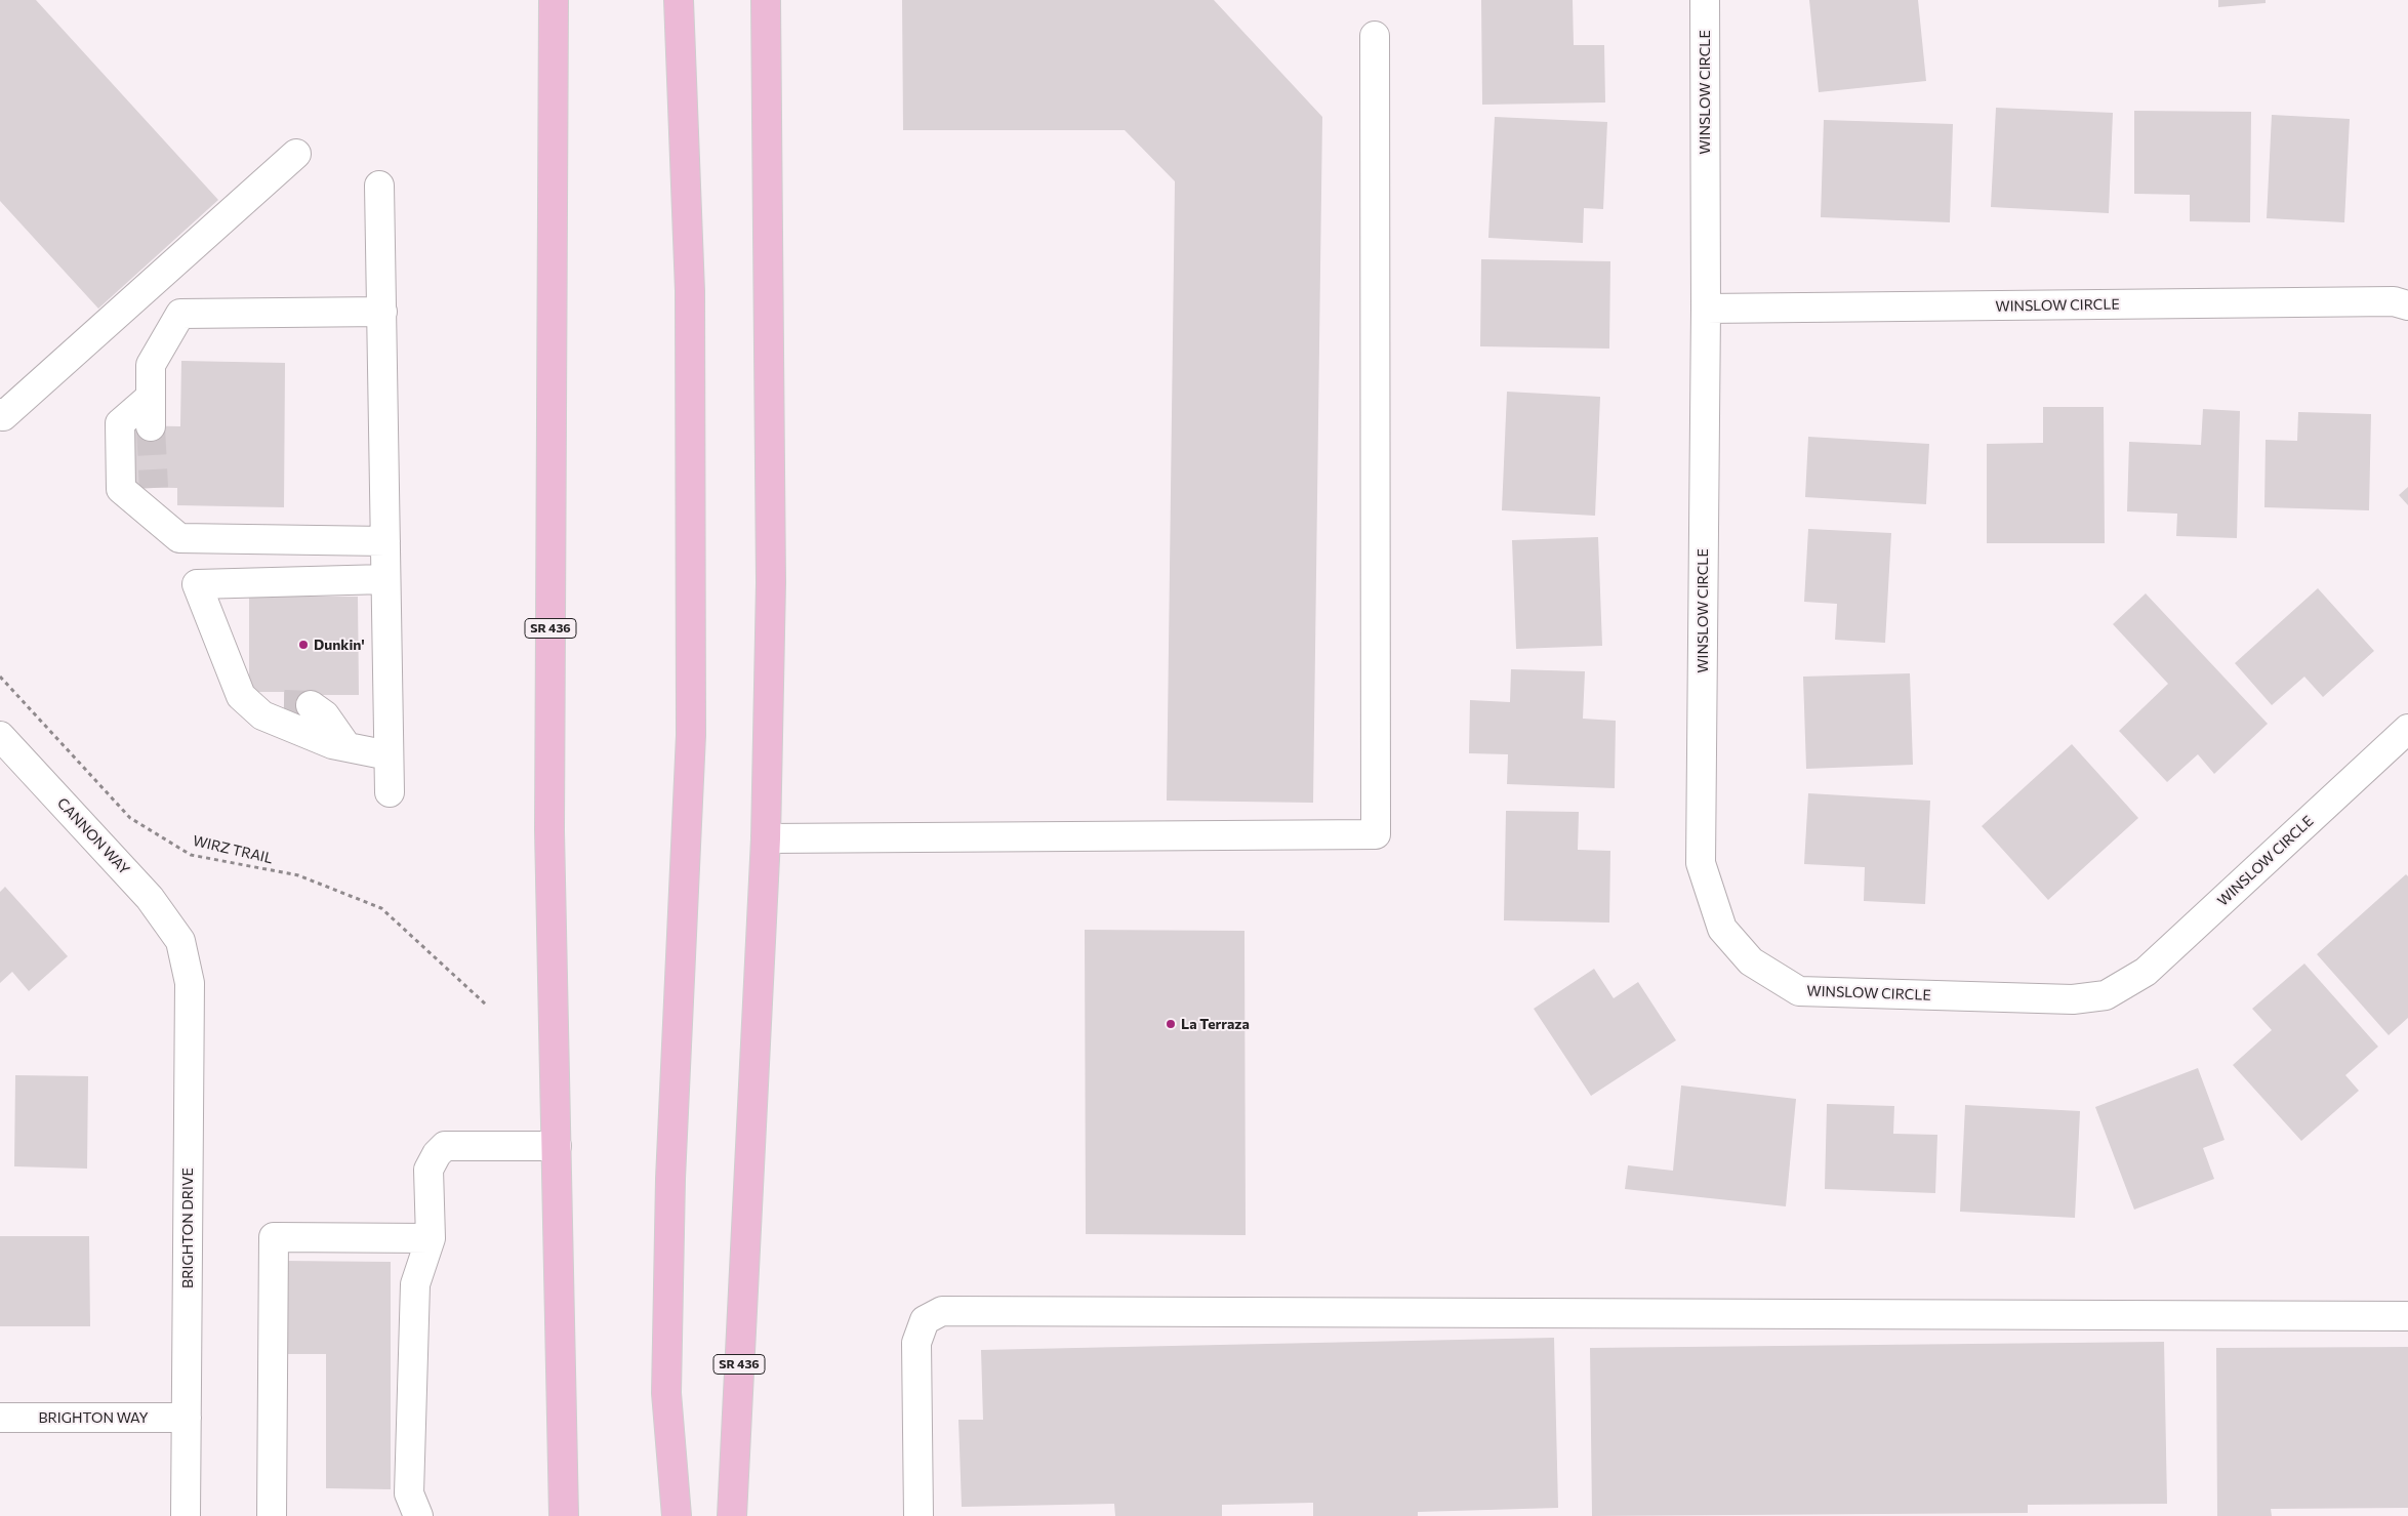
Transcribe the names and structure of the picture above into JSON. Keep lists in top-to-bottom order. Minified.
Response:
{"streets":{"main road":["SR 436"],"street":["WINSLOW CIRCLE","CANNON WAY","BRIGHTON DRIVE","BRIGHTON WAY"],"path":["WIRZ TRAIL"]},"crossings":[["CANNON WAY","BRIGHTON DRIVE"],["BRIGHTON DRIVE","BRIGHTON WAY"]],"places":["Dunkin'","La Terraza"]}
